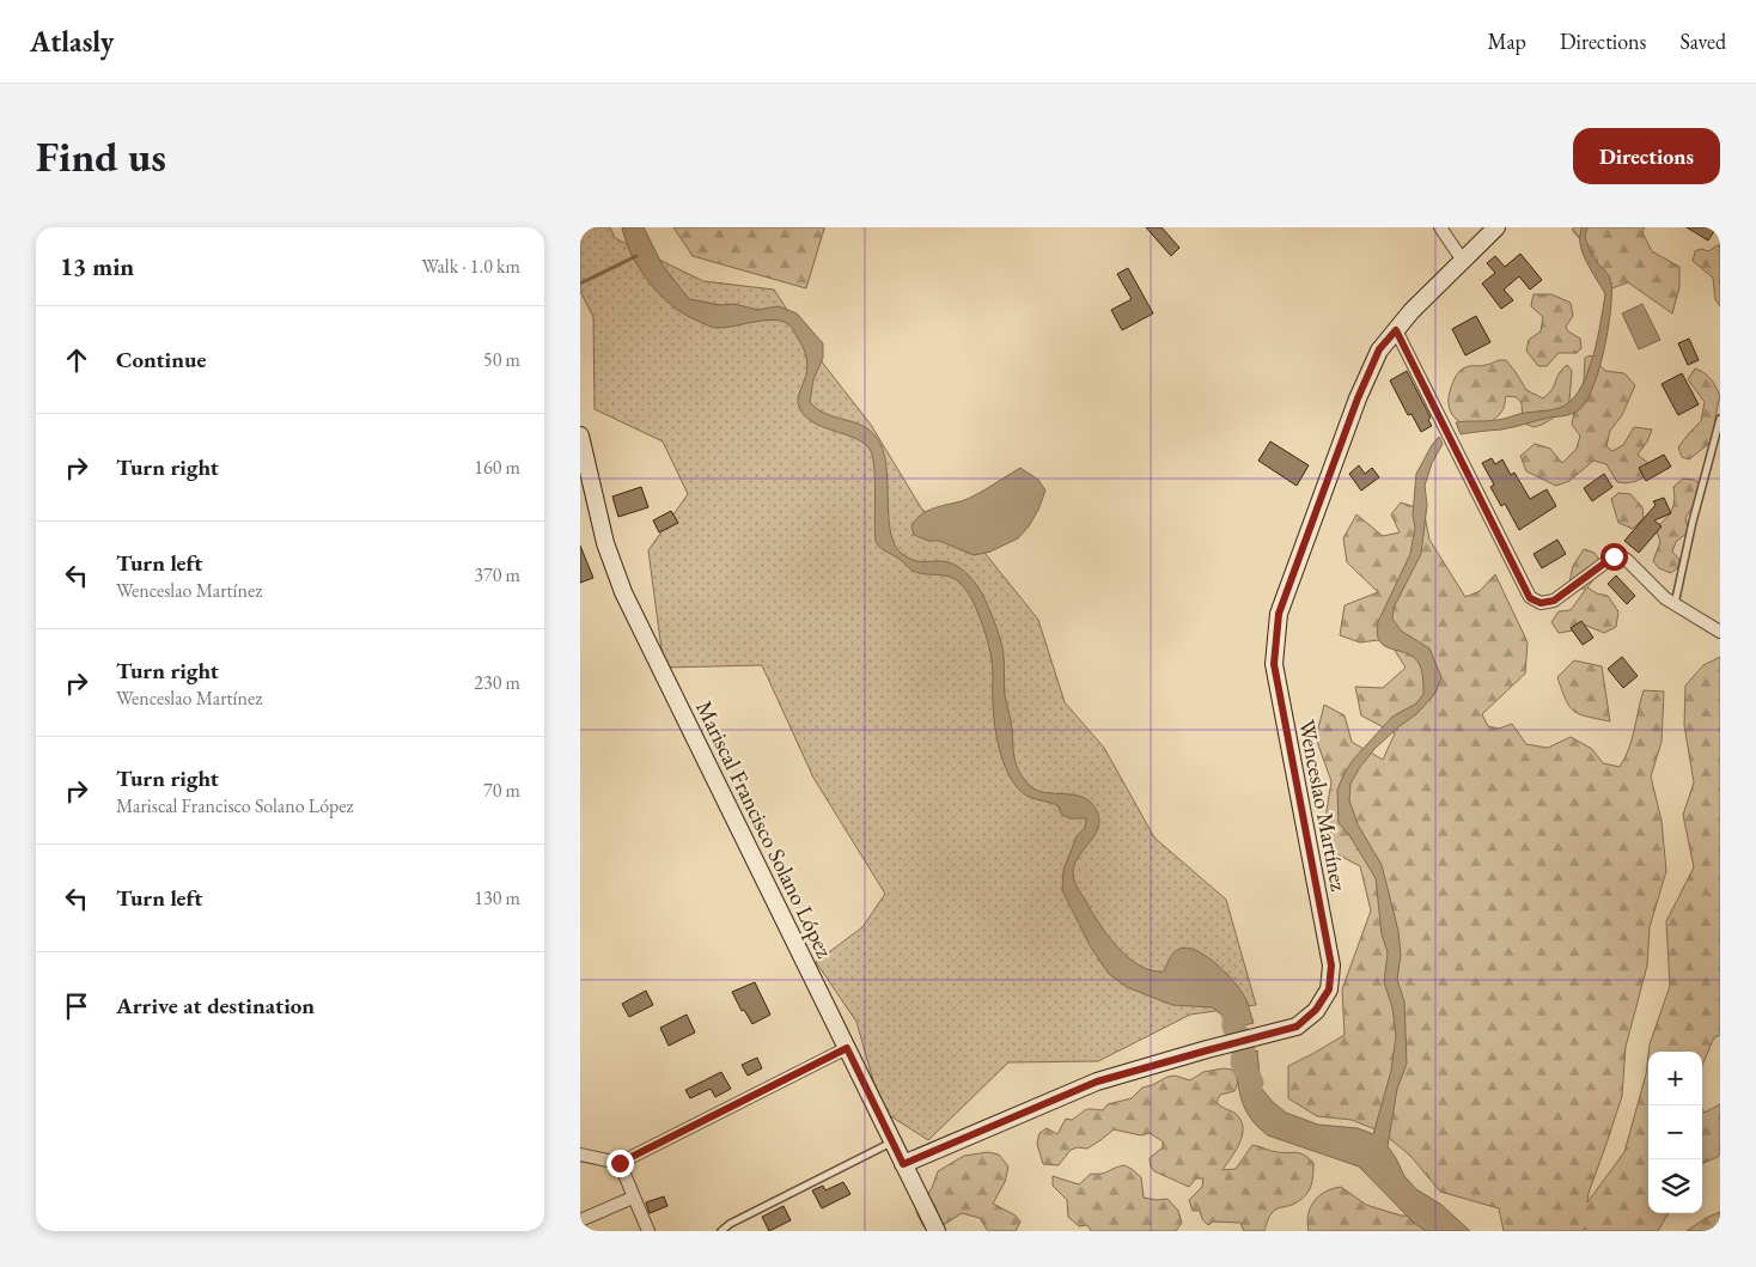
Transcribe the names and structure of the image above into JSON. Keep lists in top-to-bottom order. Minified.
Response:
{"streets":{"main road":["Wenceslao Martínez","Mariscal Francisco Solano López"]},"crossings":[["Wenceslao Martínez","Mariscal Francisco Solano López"]],"page":{"header":"Atlasly","nav":["Map","Directions","Saved"],"buttons":"Directions","title":"Find us","heading":["13 min","Walk · 1.0 km"],"list":[["Continue","50 m"],["Turn right","160 m"],["Turn left","Wenceslao Martínez","370 m"],["Turn right","Wenceslao Martínez","230 m"],["Turn right","Mariscal Francisco Solano López","70 m"],["Turn left","130 m"],"Arrive at destination"],"map_buttons":["+","−"]}}
